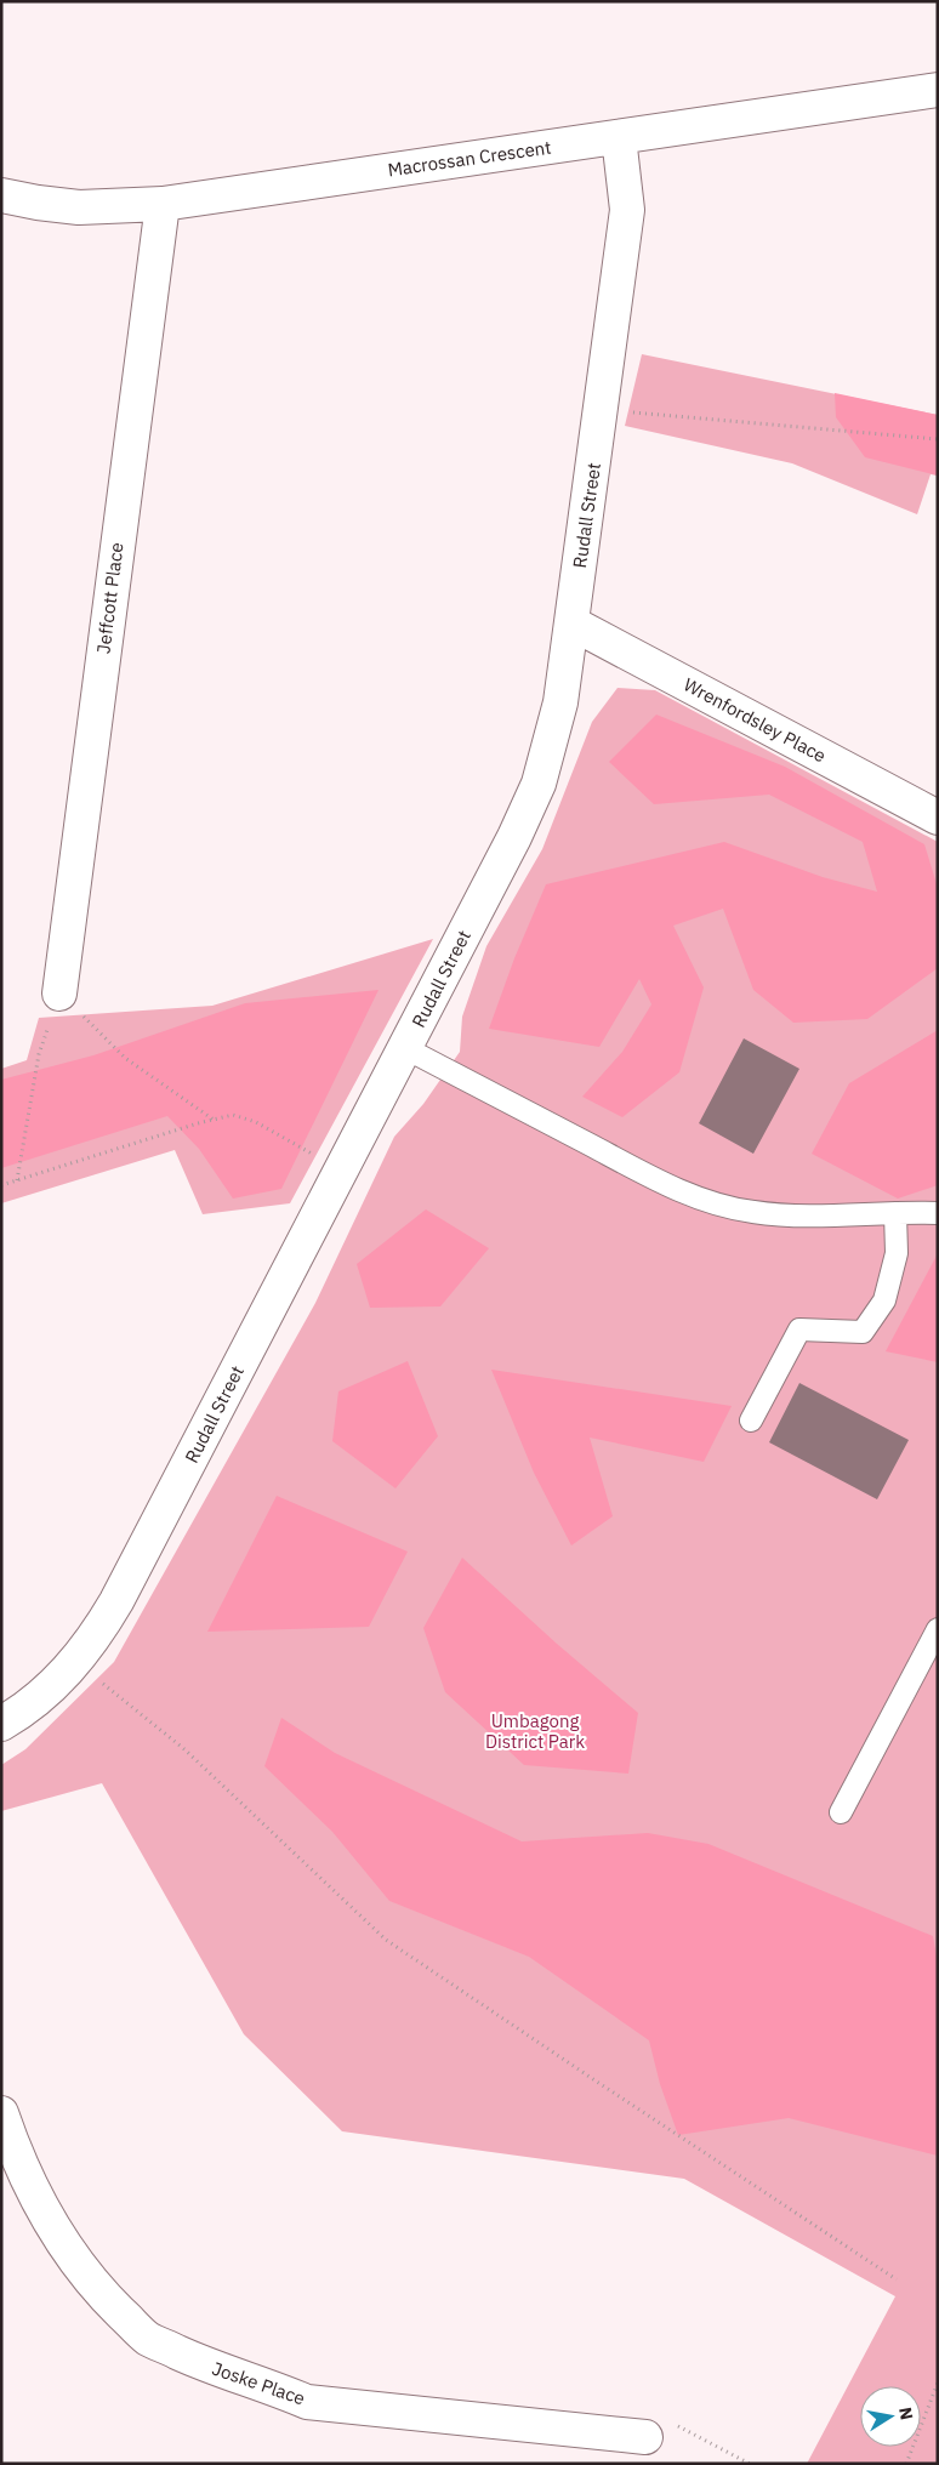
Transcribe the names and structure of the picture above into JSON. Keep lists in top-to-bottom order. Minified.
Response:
{"streets":{"street":["Macrossan Crescent","Rudall Street","Jeffcott Place","Wrenfordsley Place","Joske Place"]},"crossings":[["Macrossan Crescent","Rudall Street"],["Macrossan Crescent","Jeffcott Place"],["Rudall Street","Wrenfordsley Place"]],"parks":["Umbagong District Park"],"north":"right"}
